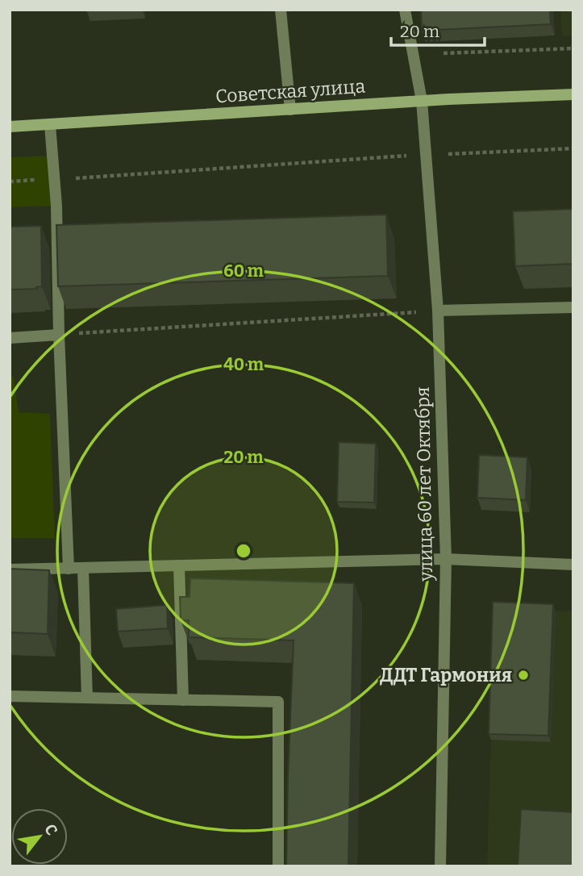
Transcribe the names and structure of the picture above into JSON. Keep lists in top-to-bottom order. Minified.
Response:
{"streets":{"main road":["Советская улица"],"street":["улица 60 лет Октября"]},"crossings":[["Советская улица","улица 60 лет Октября"]],"places":["ДДТ Гармония"],"scale_bar":"20 m","north":"top right","rings":["60 m","40 m","20 m"]}
